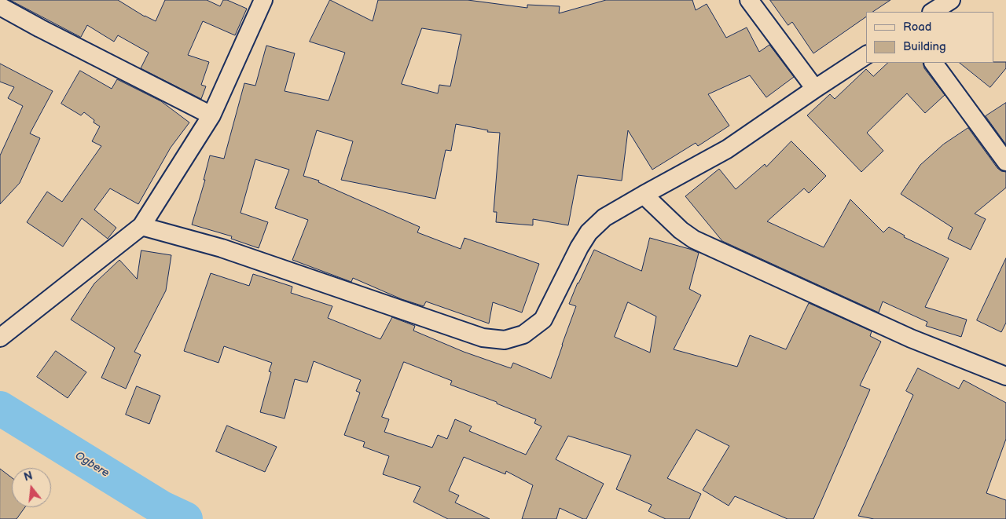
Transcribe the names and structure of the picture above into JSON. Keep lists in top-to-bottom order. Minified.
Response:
{"water":["Ogbere"],"legend":["Road","Building"],"north":"top"}
